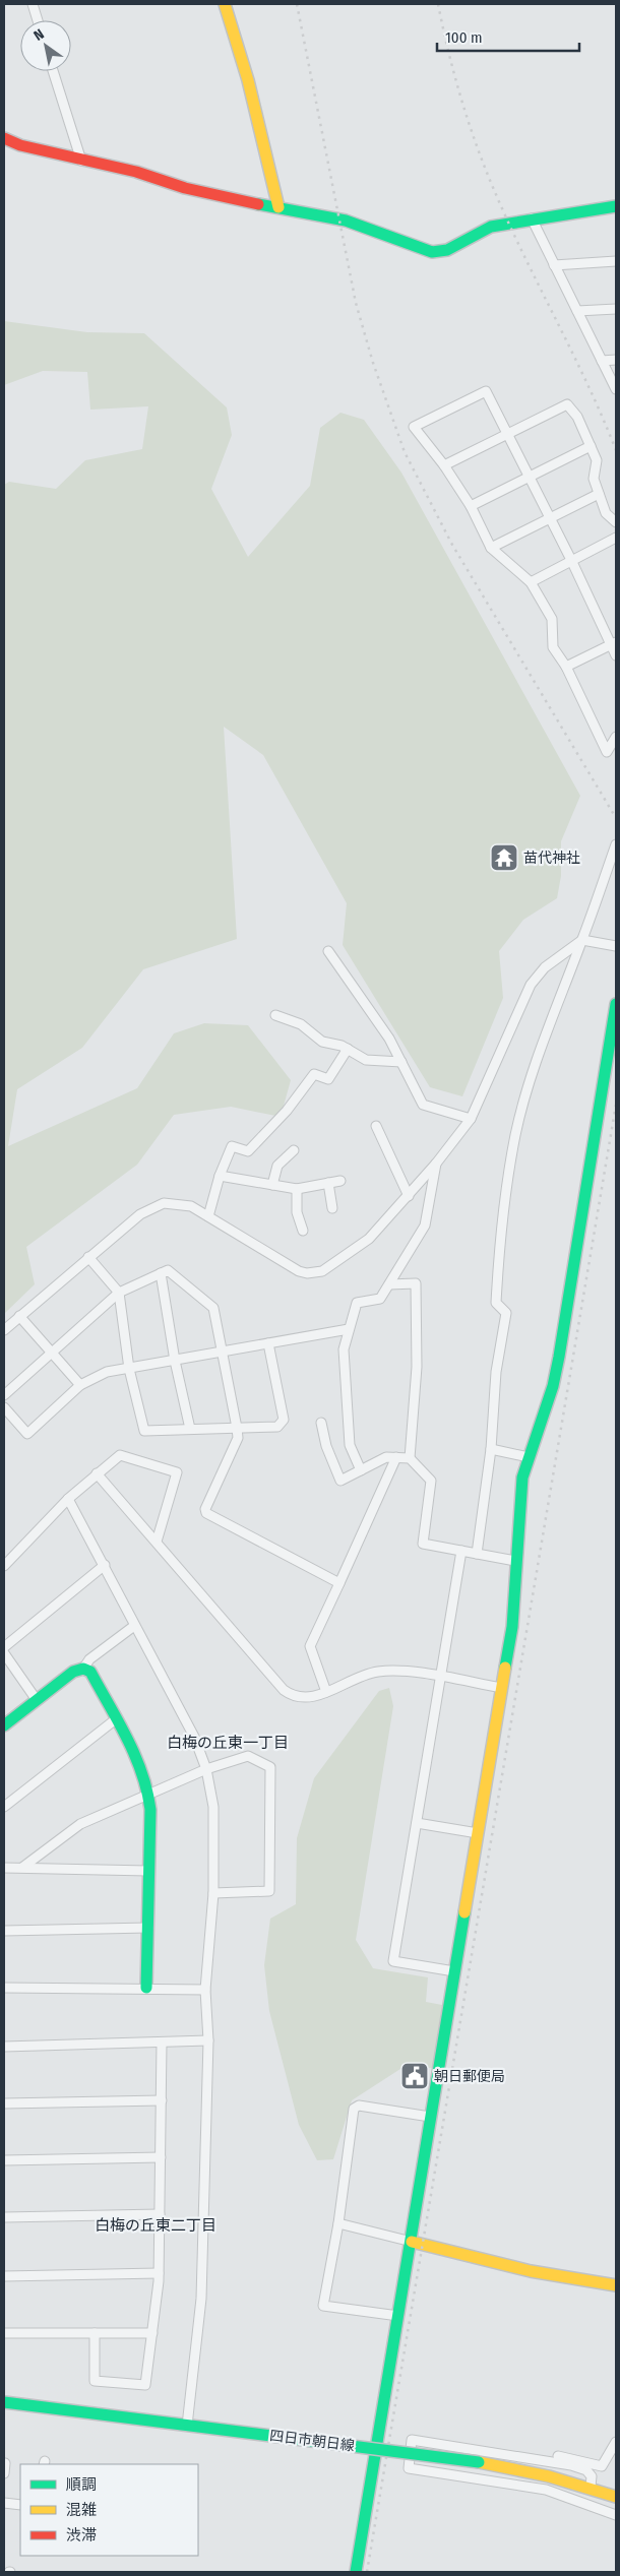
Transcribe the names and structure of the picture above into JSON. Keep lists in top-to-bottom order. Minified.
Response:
{"streets":{"street":["四日市朝日線"]},"districts":["白梅の丘東一丁目","白梅の丘東二丁目"],"places":{"temple":["苗代神社"],"public building":["朝日郵便局"]},"legend":["順調","混雑","渋滞"],"scale_bar":"100 m","north":"top left"}
